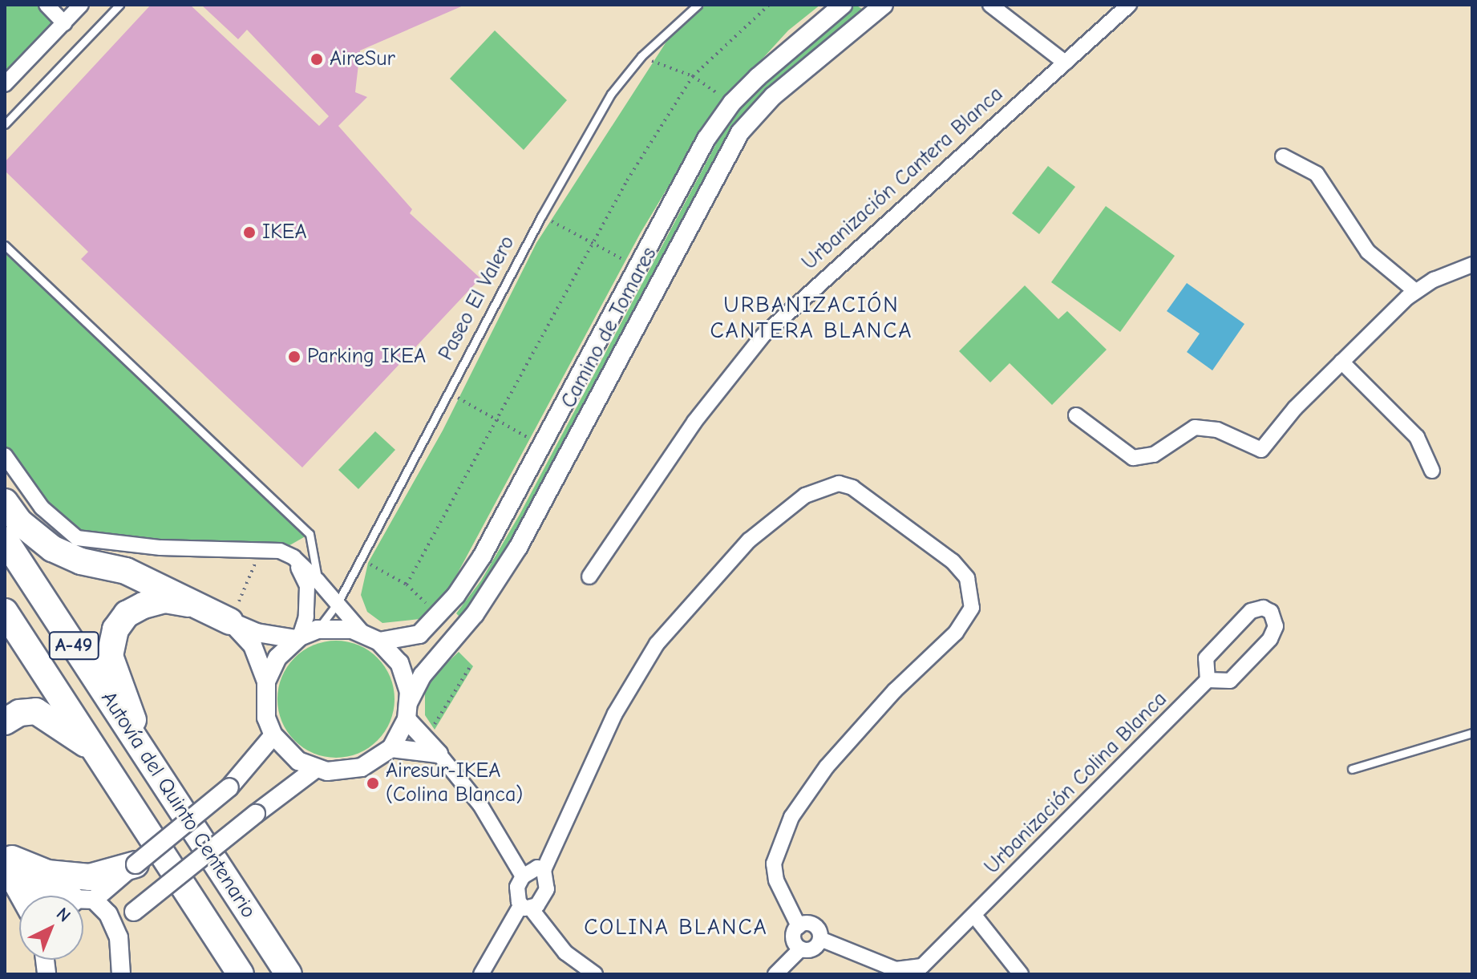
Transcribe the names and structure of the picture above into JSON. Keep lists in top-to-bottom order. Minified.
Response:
{"streets":{"highway":["A-49","Autovía del Quinto Centenario"],"street":["Urbanización Cantera Blanca","Camino de Tomares","Urbanización Colina Blanca"],"lane":["Paseo El Valero"]},"crossings":[["Paseo El Valero","Camino de Tomares"]],"districts":["URBANIZACIÓN CANTERA BLANCA","COLINA BLANCA"],"places":["AireSur","IKEA","Parking IKEA","Airesur-IKEA (Colina Blanca)"],"north":"top right"}
